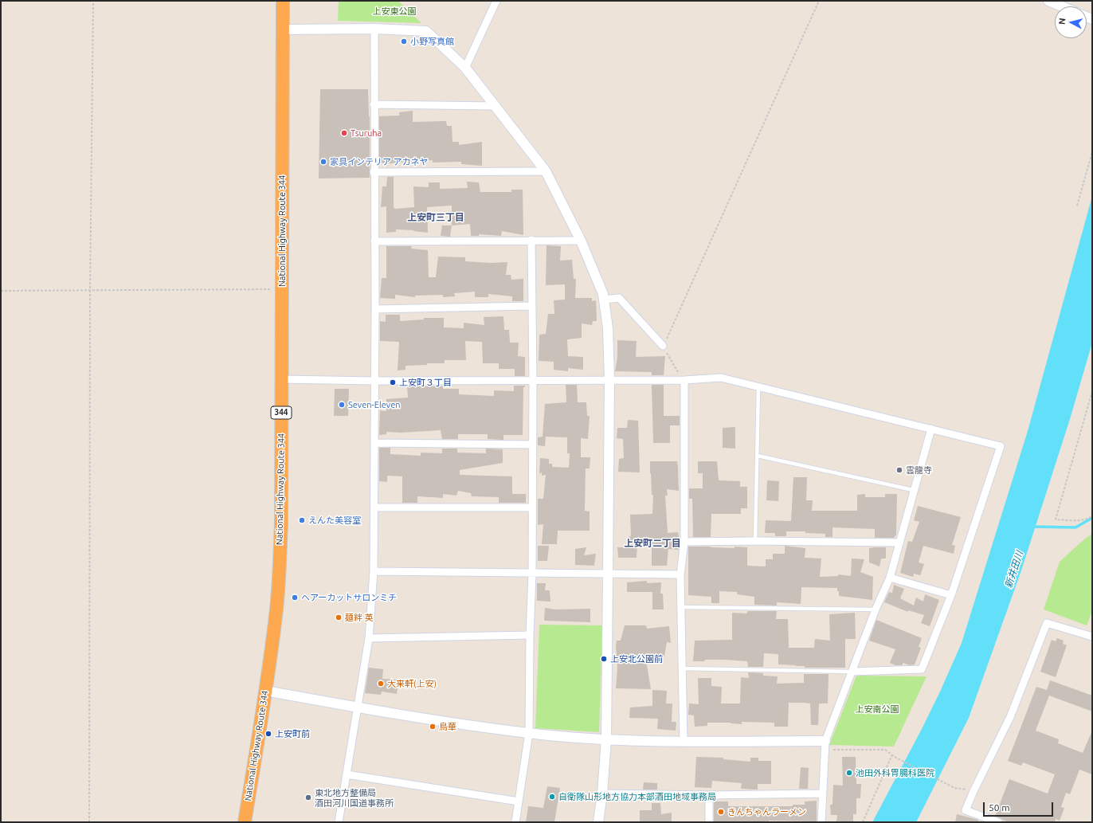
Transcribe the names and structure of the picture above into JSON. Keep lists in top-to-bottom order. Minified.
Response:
{"streets":{"highway":["National Highway Route 344","344"]},"districts":["上安町三丁目","上安町二丁目"],"water":["新井田川"],"parks":["上安東公園","上安南公園"],"places":["小野写真館","Tsuruha","家具インテリア アカネヤ","上安町３丁目","Seven-Eleven","雲龍寺","えんた美容室","ヘアーカットサロンミチ","麺絆 英","上安北公園前","大来軒(上安)","鳥華","上安町前","池田外科胃腸科医院","自衛隊山形地方協力本部酒田地域事務局","東北地方整備局 酒田河川国道事務所","きんちゃんラーメン"],"scale_bar":"50 m","north":"left"}
